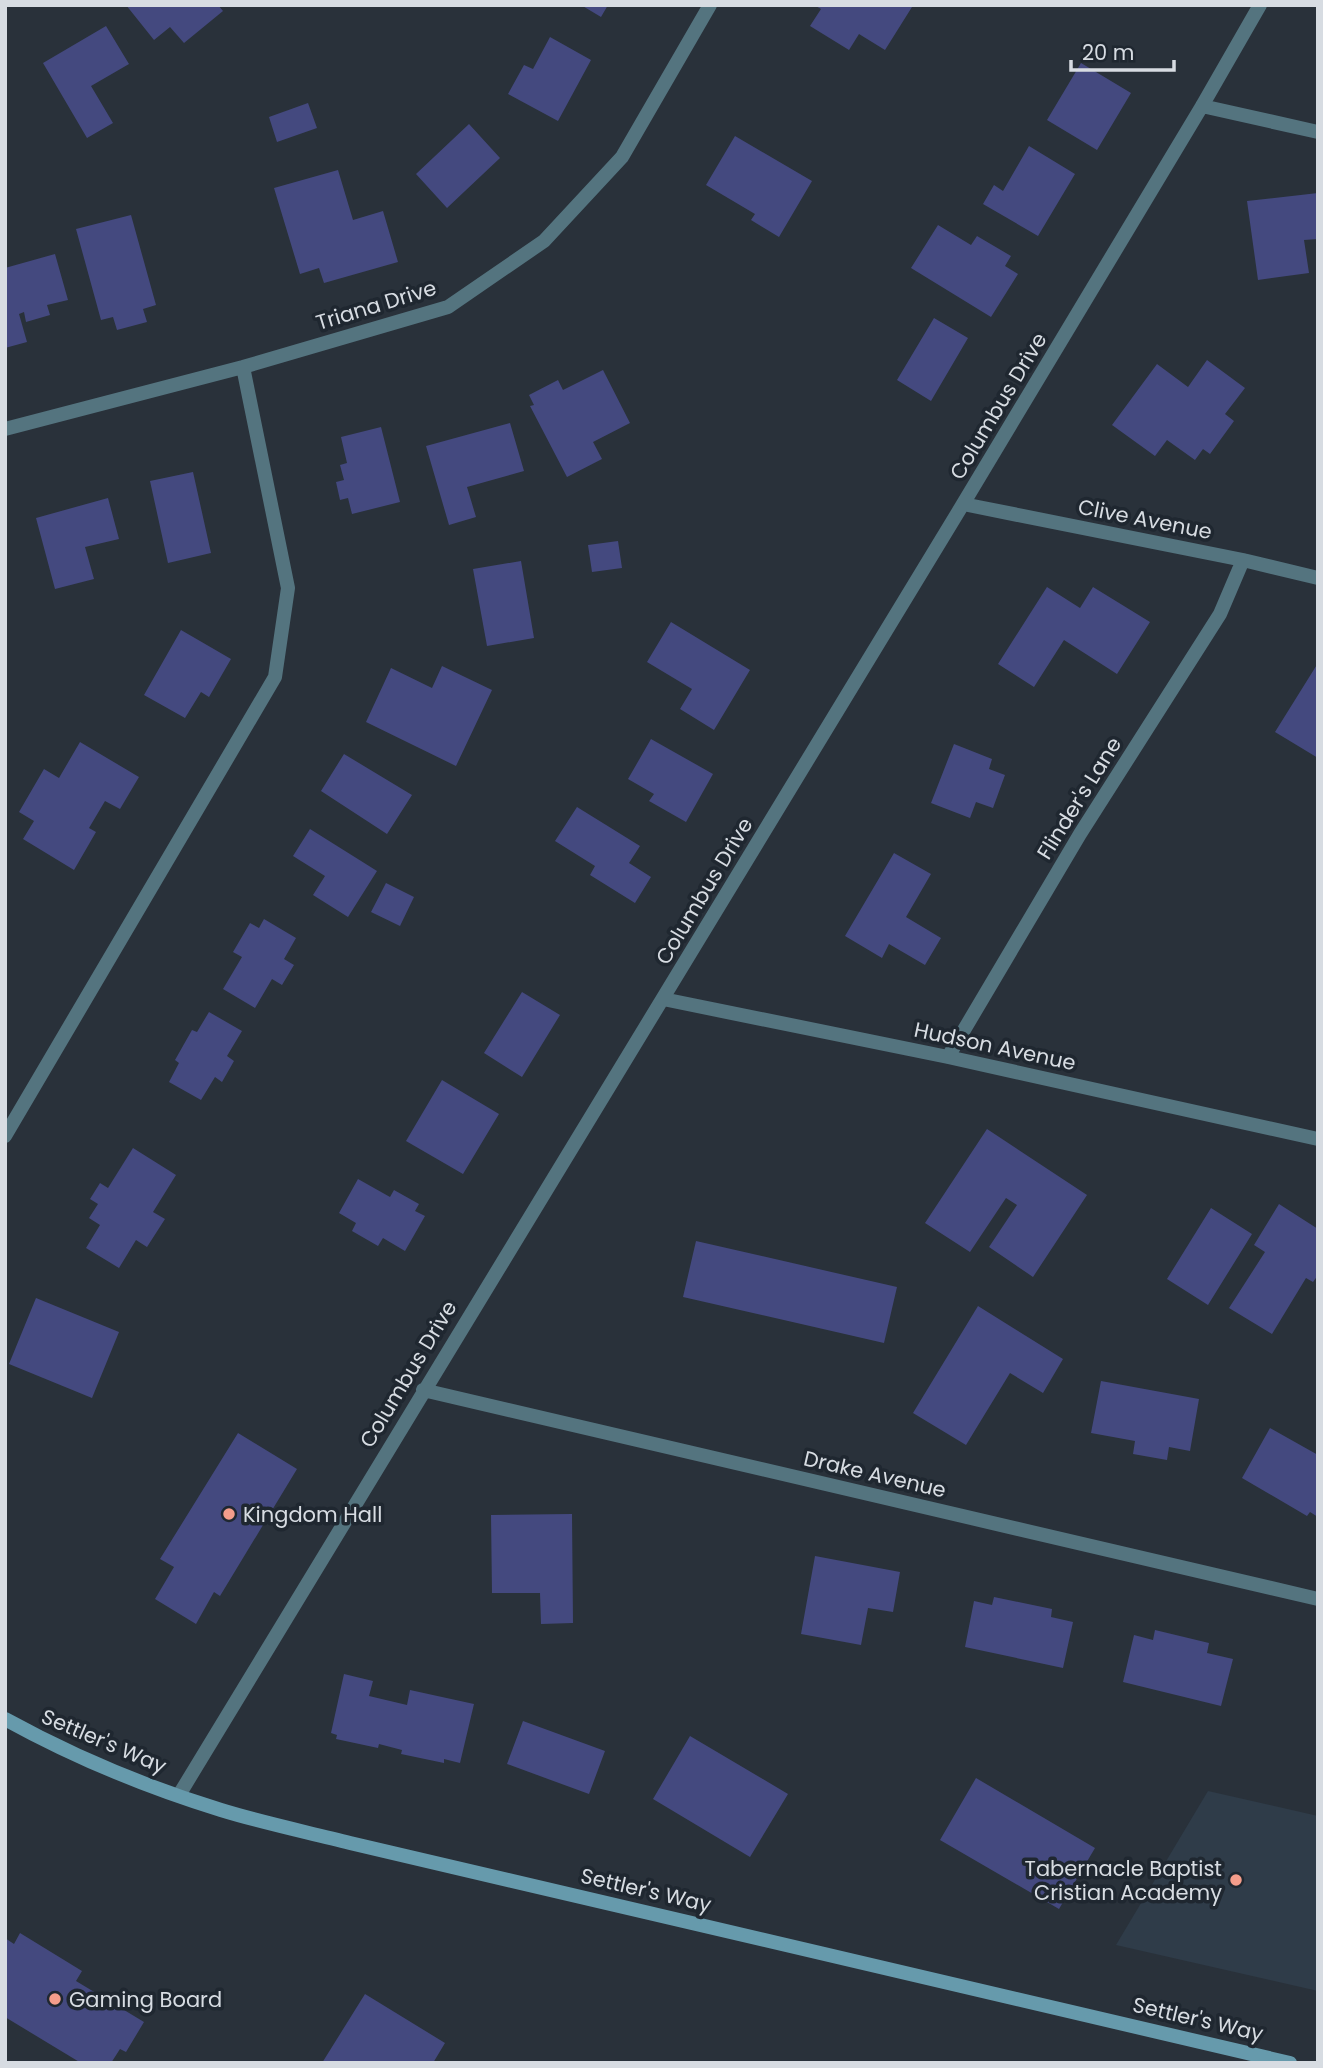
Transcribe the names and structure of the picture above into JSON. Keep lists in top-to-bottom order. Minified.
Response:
{"streets":{"main road":["Settler's Way"],"street":["Triana Drive","Columbus Drive","Clive Avenue","Flinder's Lane","Hudson Avenue","Drake Avenue"]},"crossings":[["Columbus Drive","Clive Avenue"],["Columbus Drive","Hudson Avenue"],["Columbus Drive","Drake Avenue"],["Columbus Drive","Settler's Way"],["Clive Avenue","Flinder's Lane"],["Flinder's Lane","Hudson Avenue"]],"places":["Kingdom Hall","Tabernacle Baptist Cristian Academy","Gaming Board"],"scale_bar":"20 m"}
